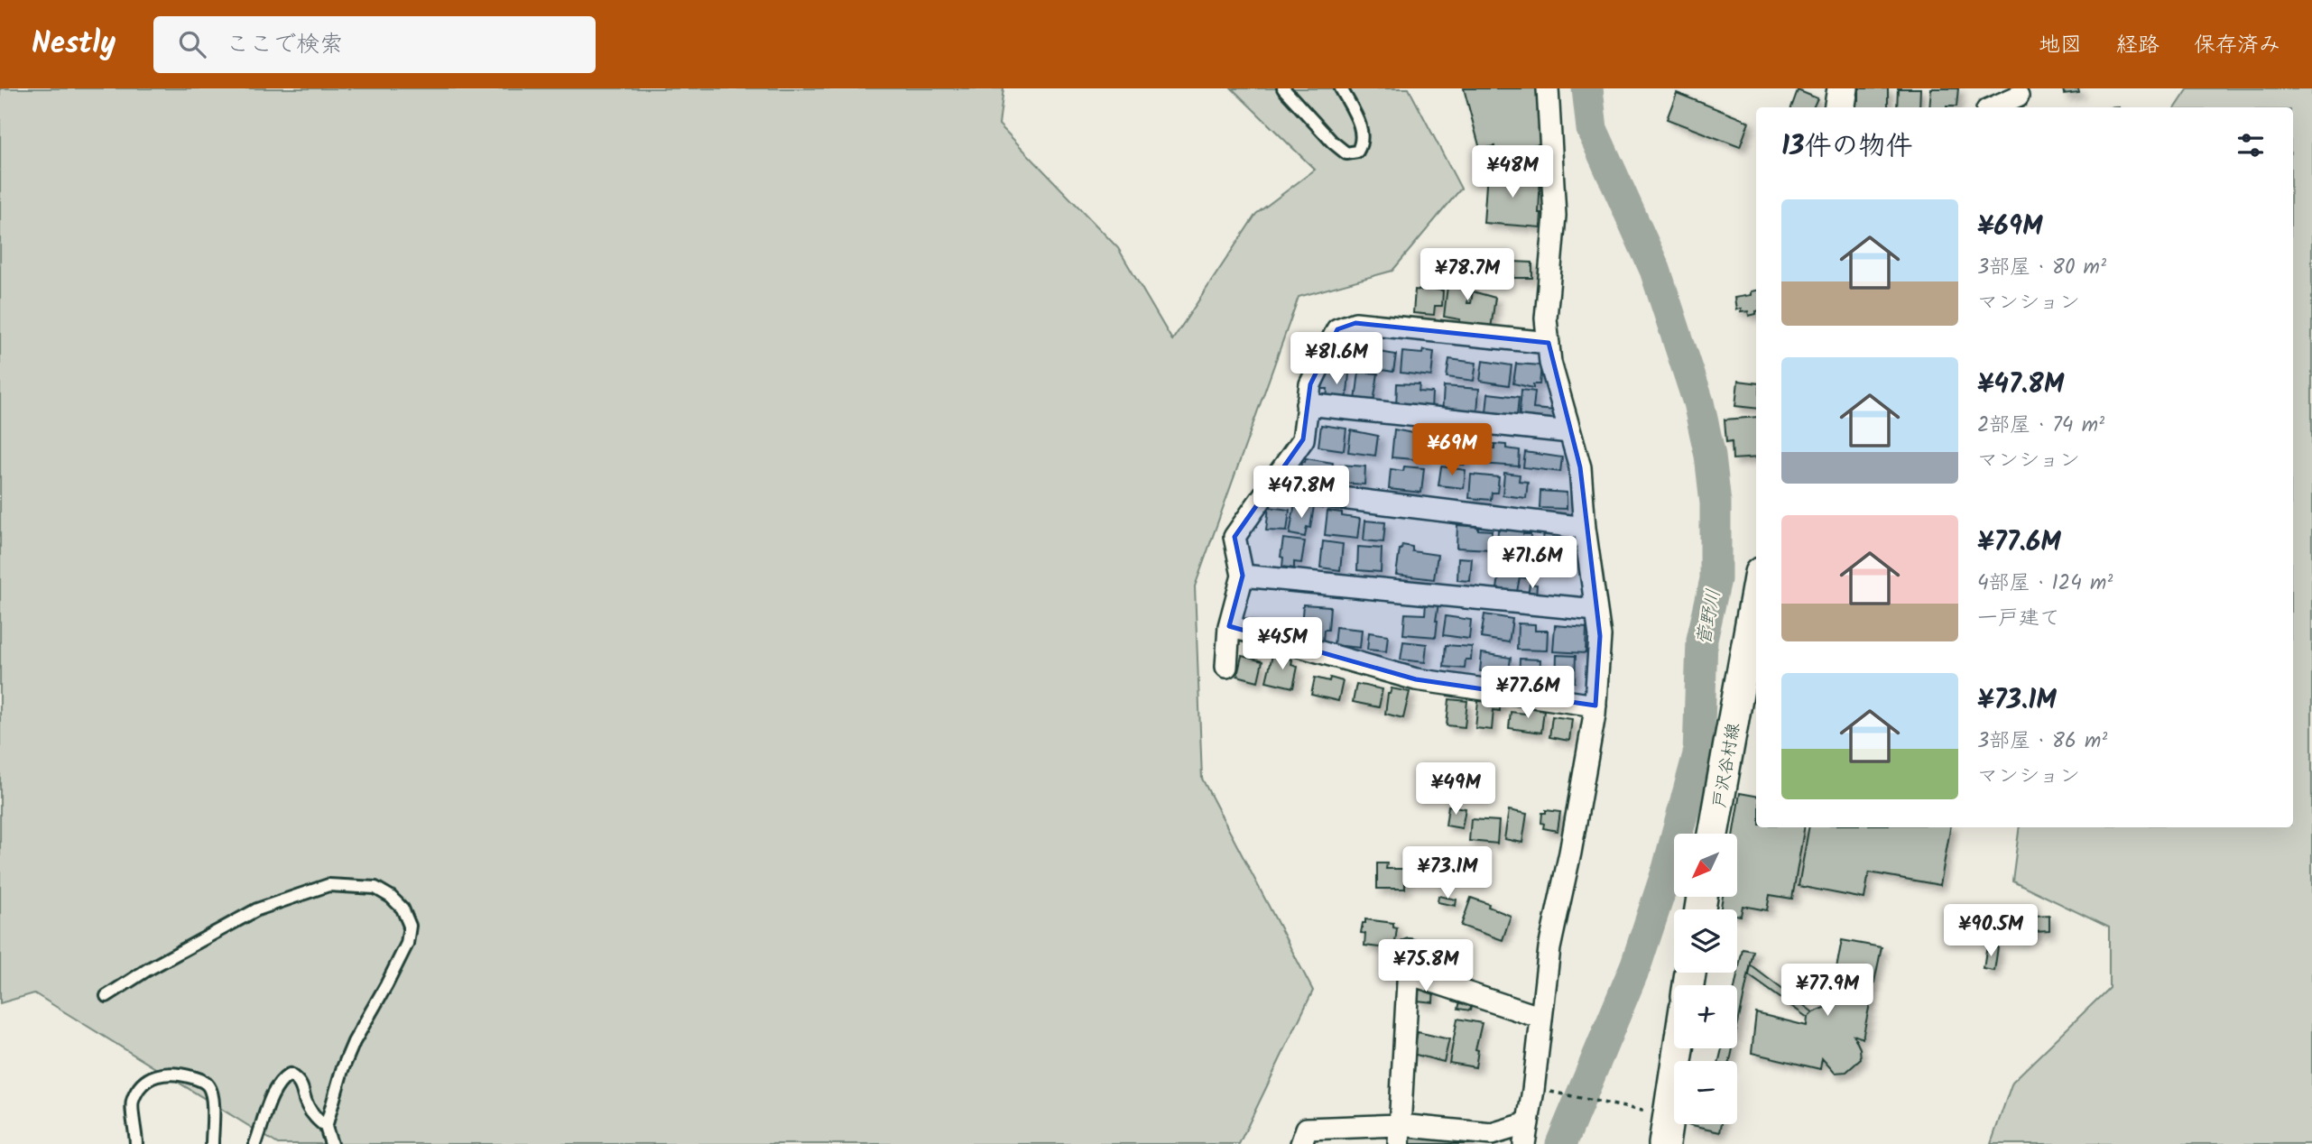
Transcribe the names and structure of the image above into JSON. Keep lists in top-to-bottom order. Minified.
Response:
{"streets":{"main road":["戸沢谷村線"]},"water":["菅野川"],"north":"bottom left","page":{"header":"Nestly","search":"ここで検索","nav":["地図","経路","保存済み"],"heading":"13件の物件","price":["¥48M","¥78.7M","¥81.6M","¥69M","¥47.8M","¥71.6M","¥45M","¥77.6M","¥49M","¥73.1M","¥90.5M","¥75.8M","¥77.9M"],"list":[{"name":"¥69M","note":"3部屋 · 80 m² · マンション"},{"name":"¥47.8M","note":"2部屋 · 74 m² · マンション"},{"name":"¥77.6M","note":"4部屋 · 124 m² · 一戸建て"},{"name":"¥73.1M","note":"3部屋 · 86 m² · マンション"}],"map_buttons":["+","−"]}}
